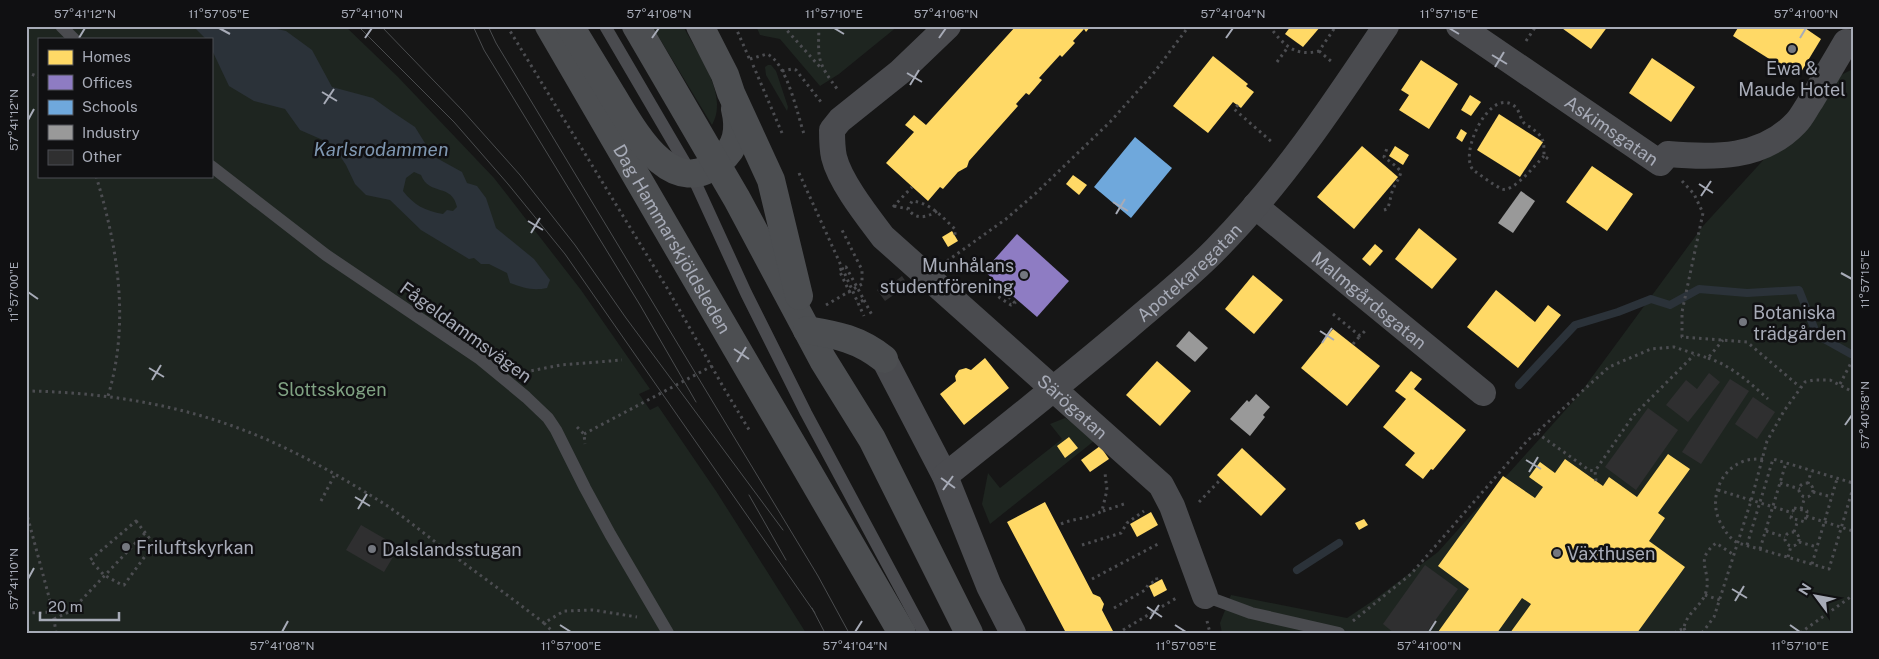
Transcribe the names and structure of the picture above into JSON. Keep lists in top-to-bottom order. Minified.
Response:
{"streets":{"main road":["Dag Hammarskjöldsleden"],"street":["Askimsgatan","Apotekaregatan","Malmgårdsgatan","Särögatan"],"lane":["Fågeldammsvägen"]},"crossings":[["Apotekaregatan","Malmgårdsgatan"],["Apotekaregatan","Särögatan"]],"water":["Karlsrodammen"],"parks":["Slottsskogen"],"places":["Ewa & Maude Hotel","Munhålans studentförening","Botaniska trädgården","Friluftskyrkan","Dalslandsstugan","Växthusen"],"legend":["Homes","Offices","Schools","Industry","Other"],"scale_bar":"20 m","north":"top left","coordinates":["57°41'12\"N","11°57'05\"E","57°41'10\"N","57°41'08\"N","11°57'10\"E","57°41'06\"N","57°41'04\"N","11°57'15\"E","57°41'00\"N","11°57'00\"E","57°40'58\"N"]}
